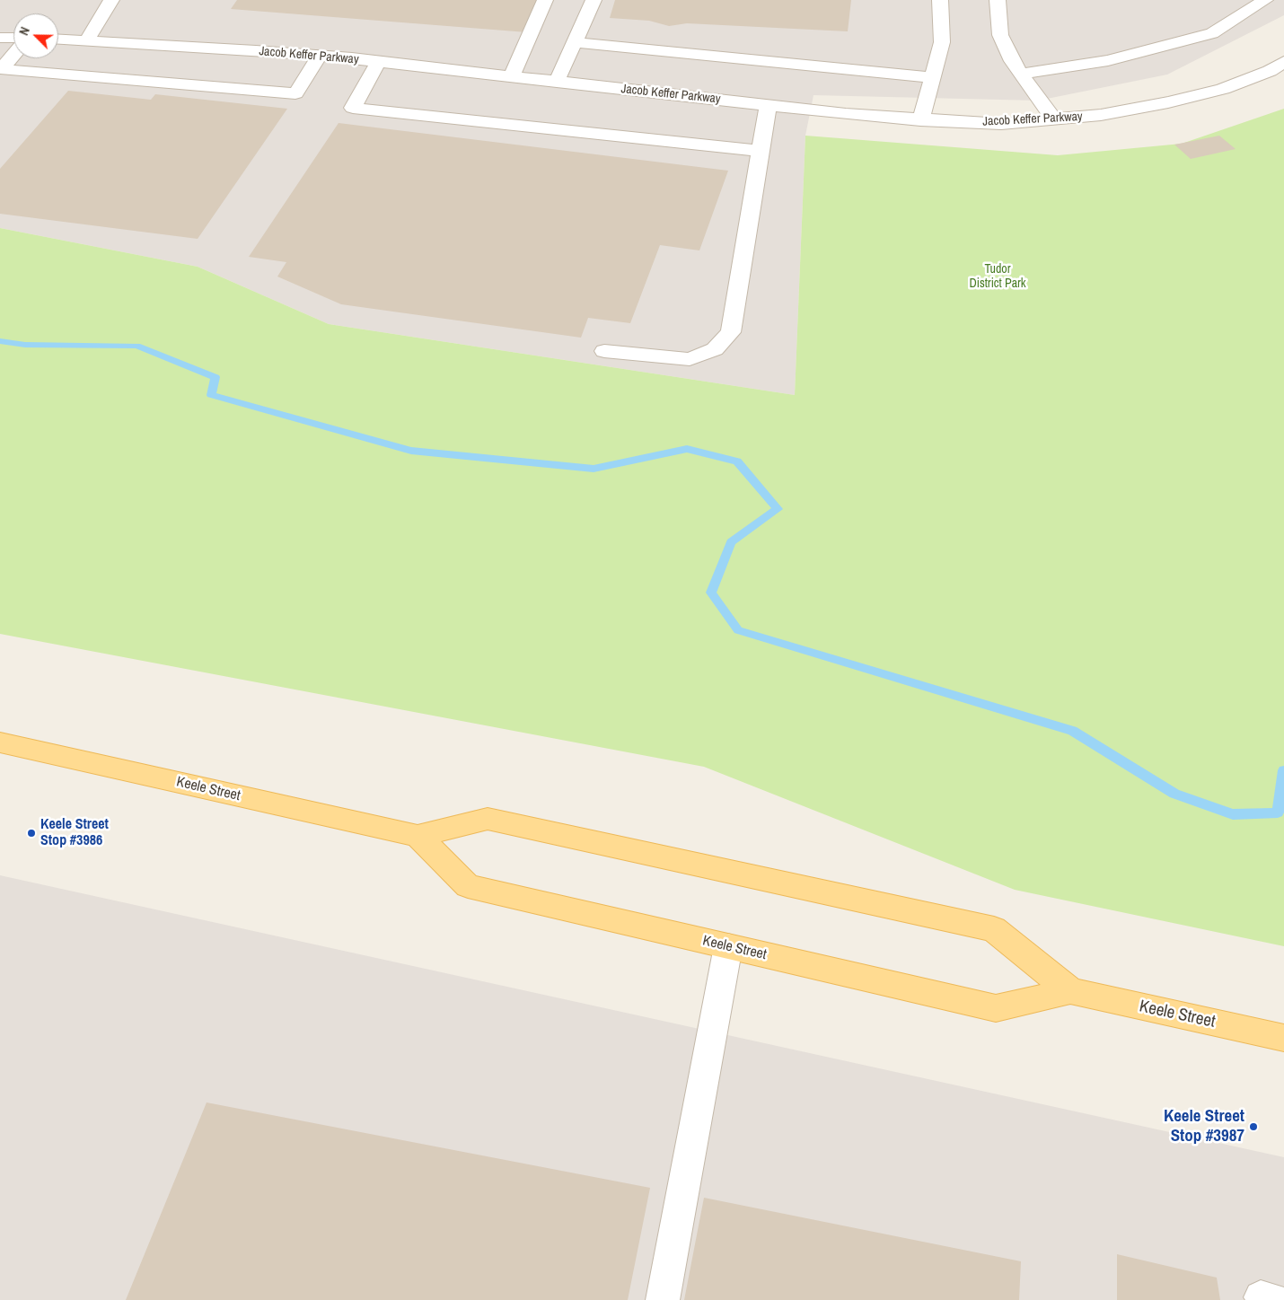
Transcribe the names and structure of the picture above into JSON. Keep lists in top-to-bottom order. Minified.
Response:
{"streets":{"main road":["Keele Street"],"street":["Jacob Keffer Parkway"]},"parks":["Tudor District Park"],"places":["Keele Street Stop #3986","Keele Street Stop #3987"],"north":"top left"}
